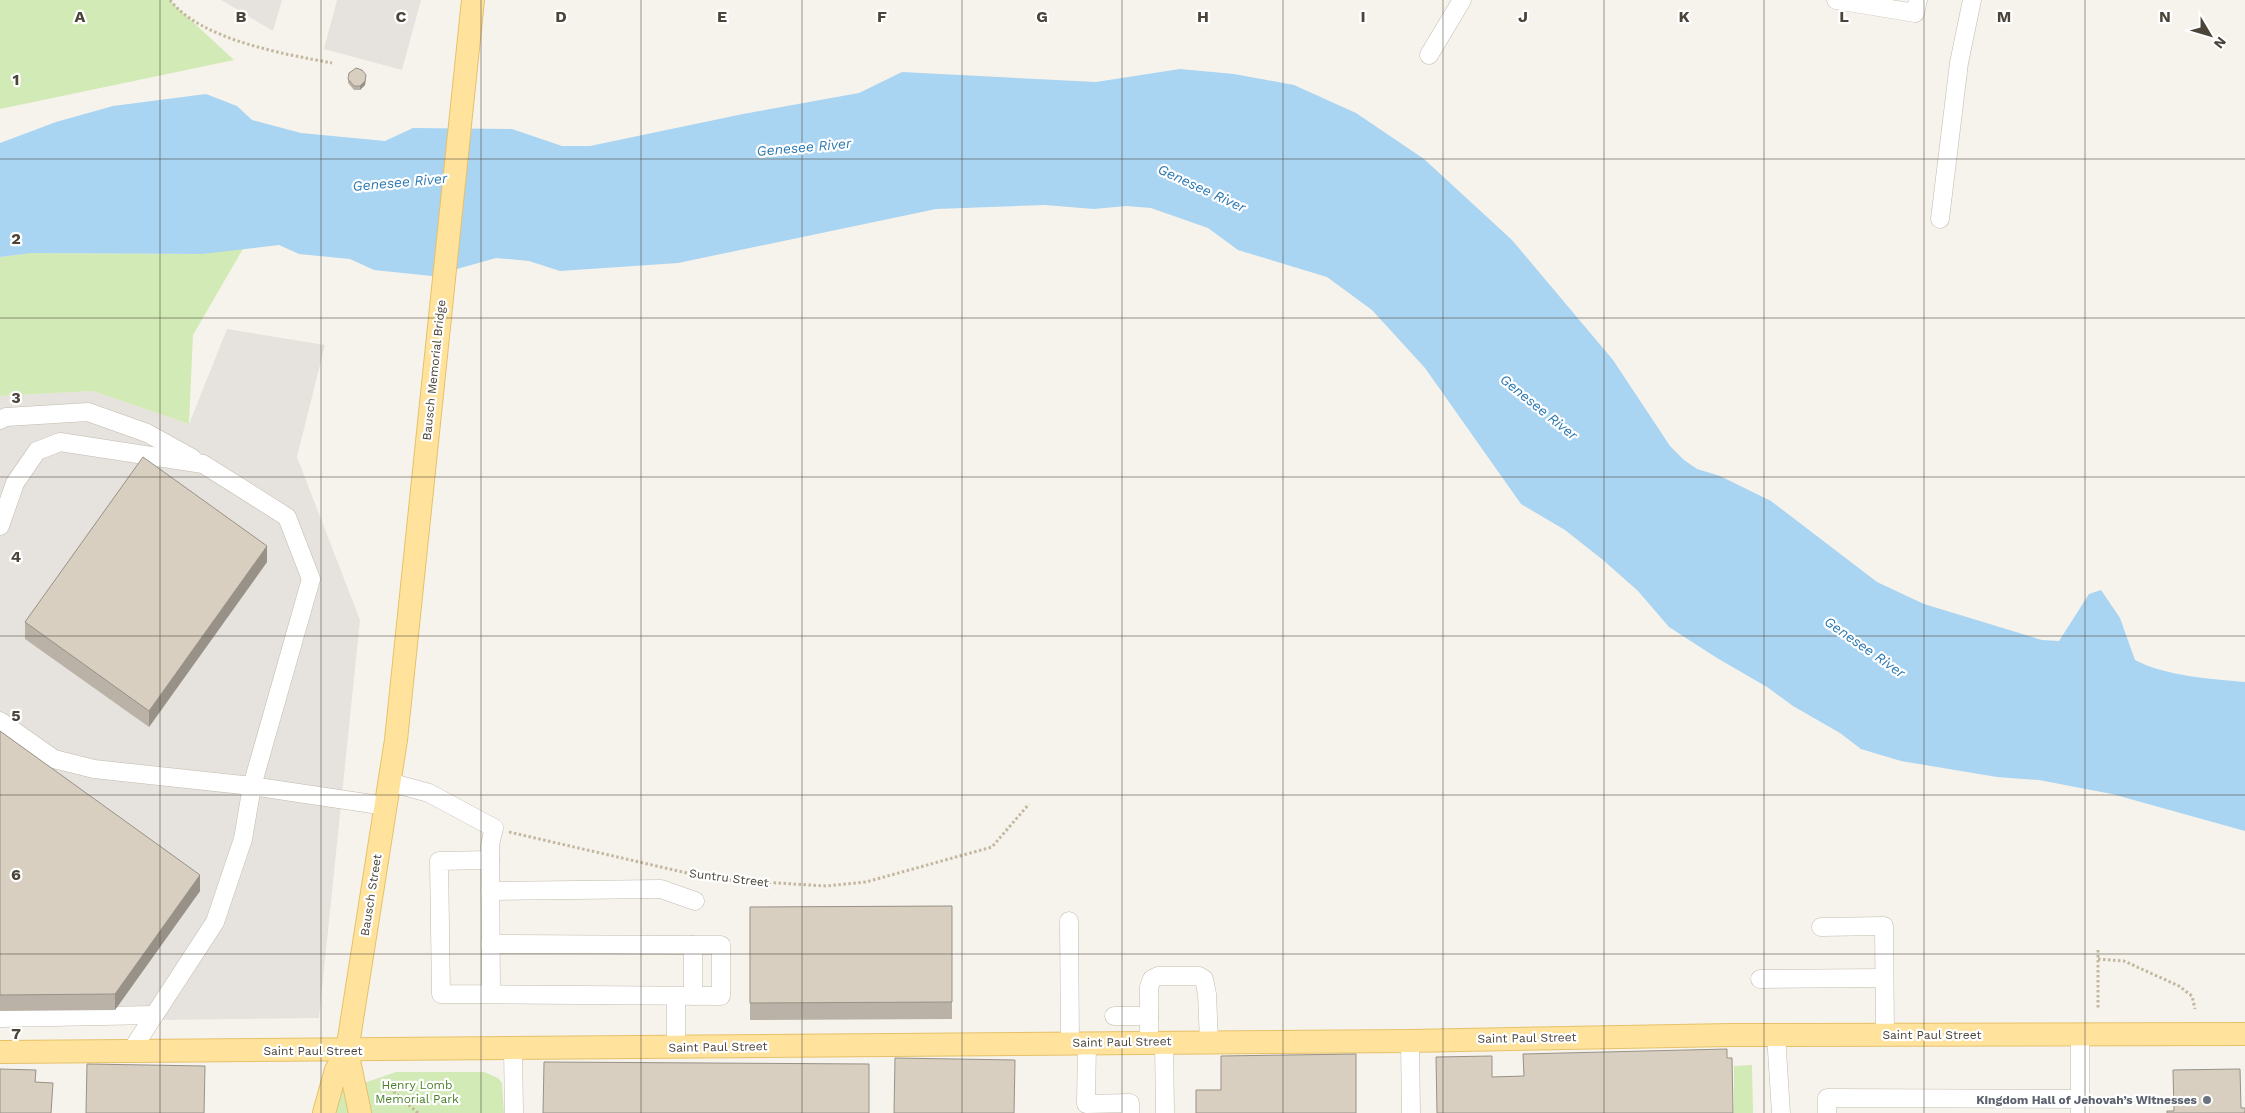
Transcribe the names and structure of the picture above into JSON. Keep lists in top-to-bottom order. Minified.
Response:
{"streets":{"main road":["Bausch Memorial Bridge","Bausch Street","Saint Paul Street"],"path":["Suntru Street"]},"crossings":[["Bausch Memorial Bridge","Bausch Street"],["Bausch Street","Saint Paul Street"]],"water":["Genesee River"],"parks":["Henry Lomb Memorial Park"],"places":["Kingdom Hall of Jehovah’s Witnesses"],"north":"bottom right","grid":{"columns":["A","B","C","D","E","F","G","H","I","J","K","L","M","N"],"rows":["1","2","3","4","5","6","7"]}}
